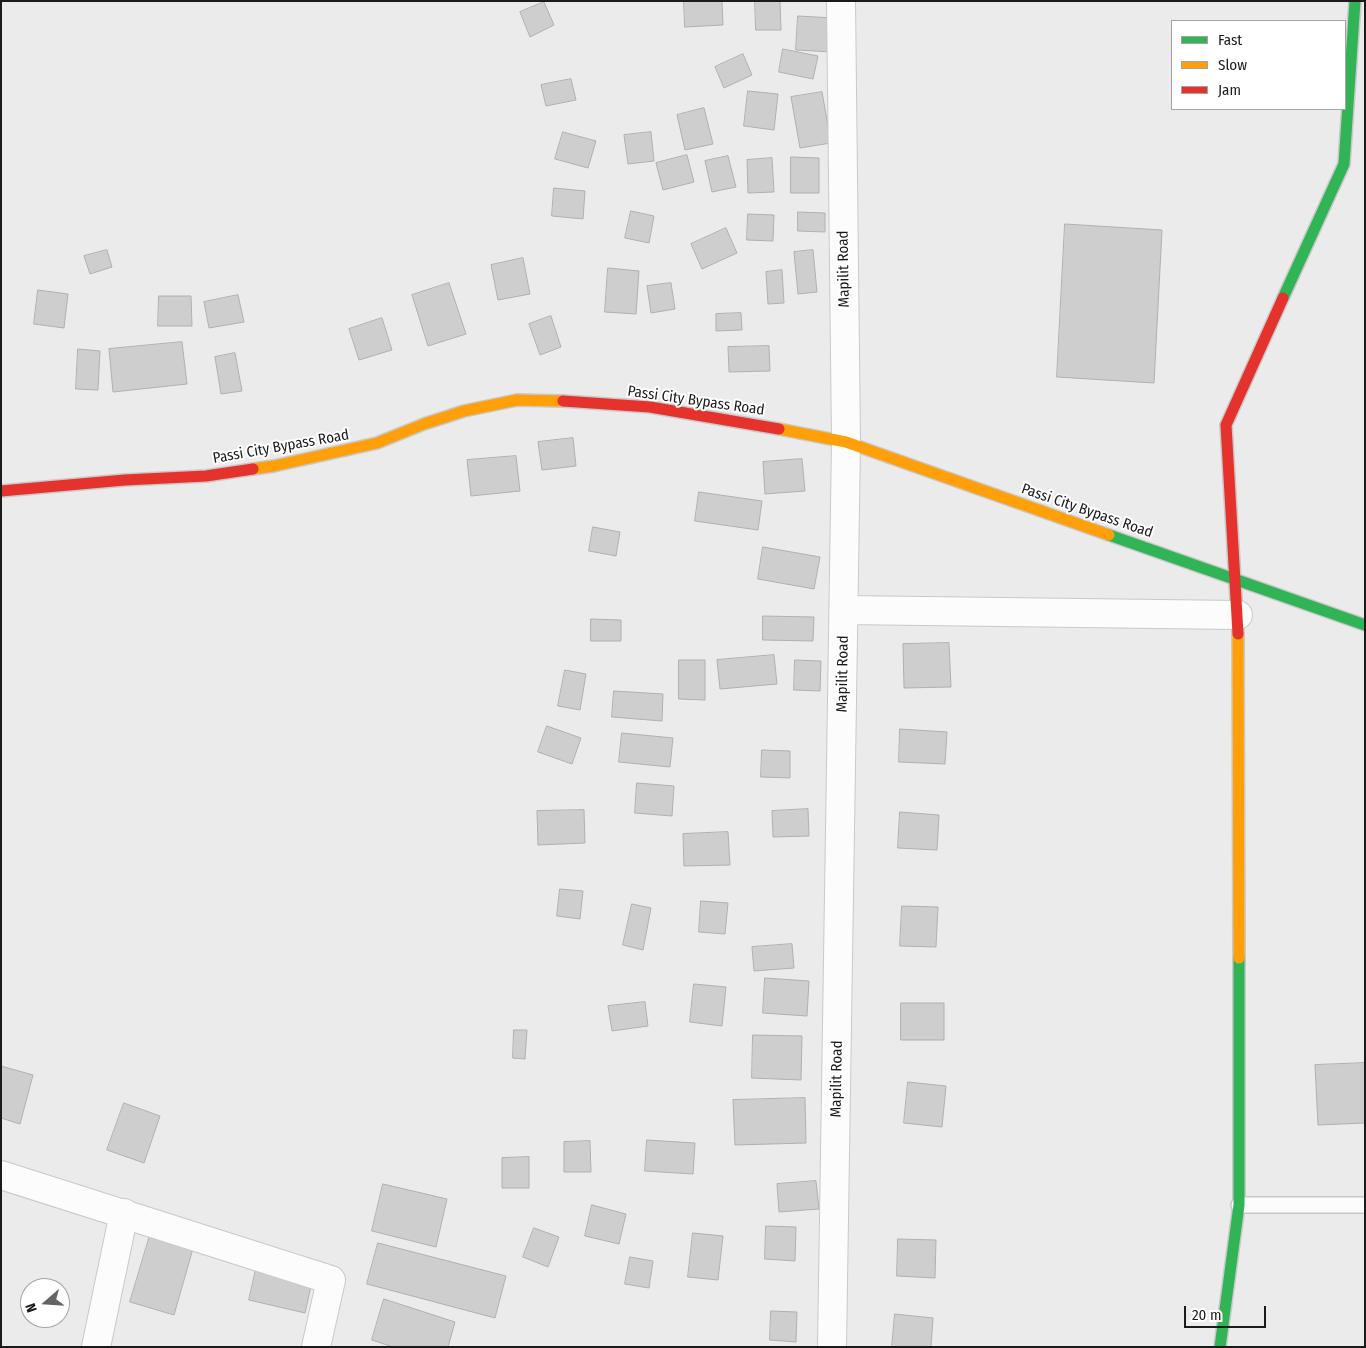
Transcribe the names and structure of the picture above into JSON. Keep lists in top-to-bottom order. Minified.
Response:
{"streets":{"street":["Mapilit Road","Passi City Bypass Road"]},"crossings":[["Mapilit Road","Passi City Bypass Road"]],"legend":["Fast","Slow","Jam"],"scale_bar":"20 m","north":"left"}
